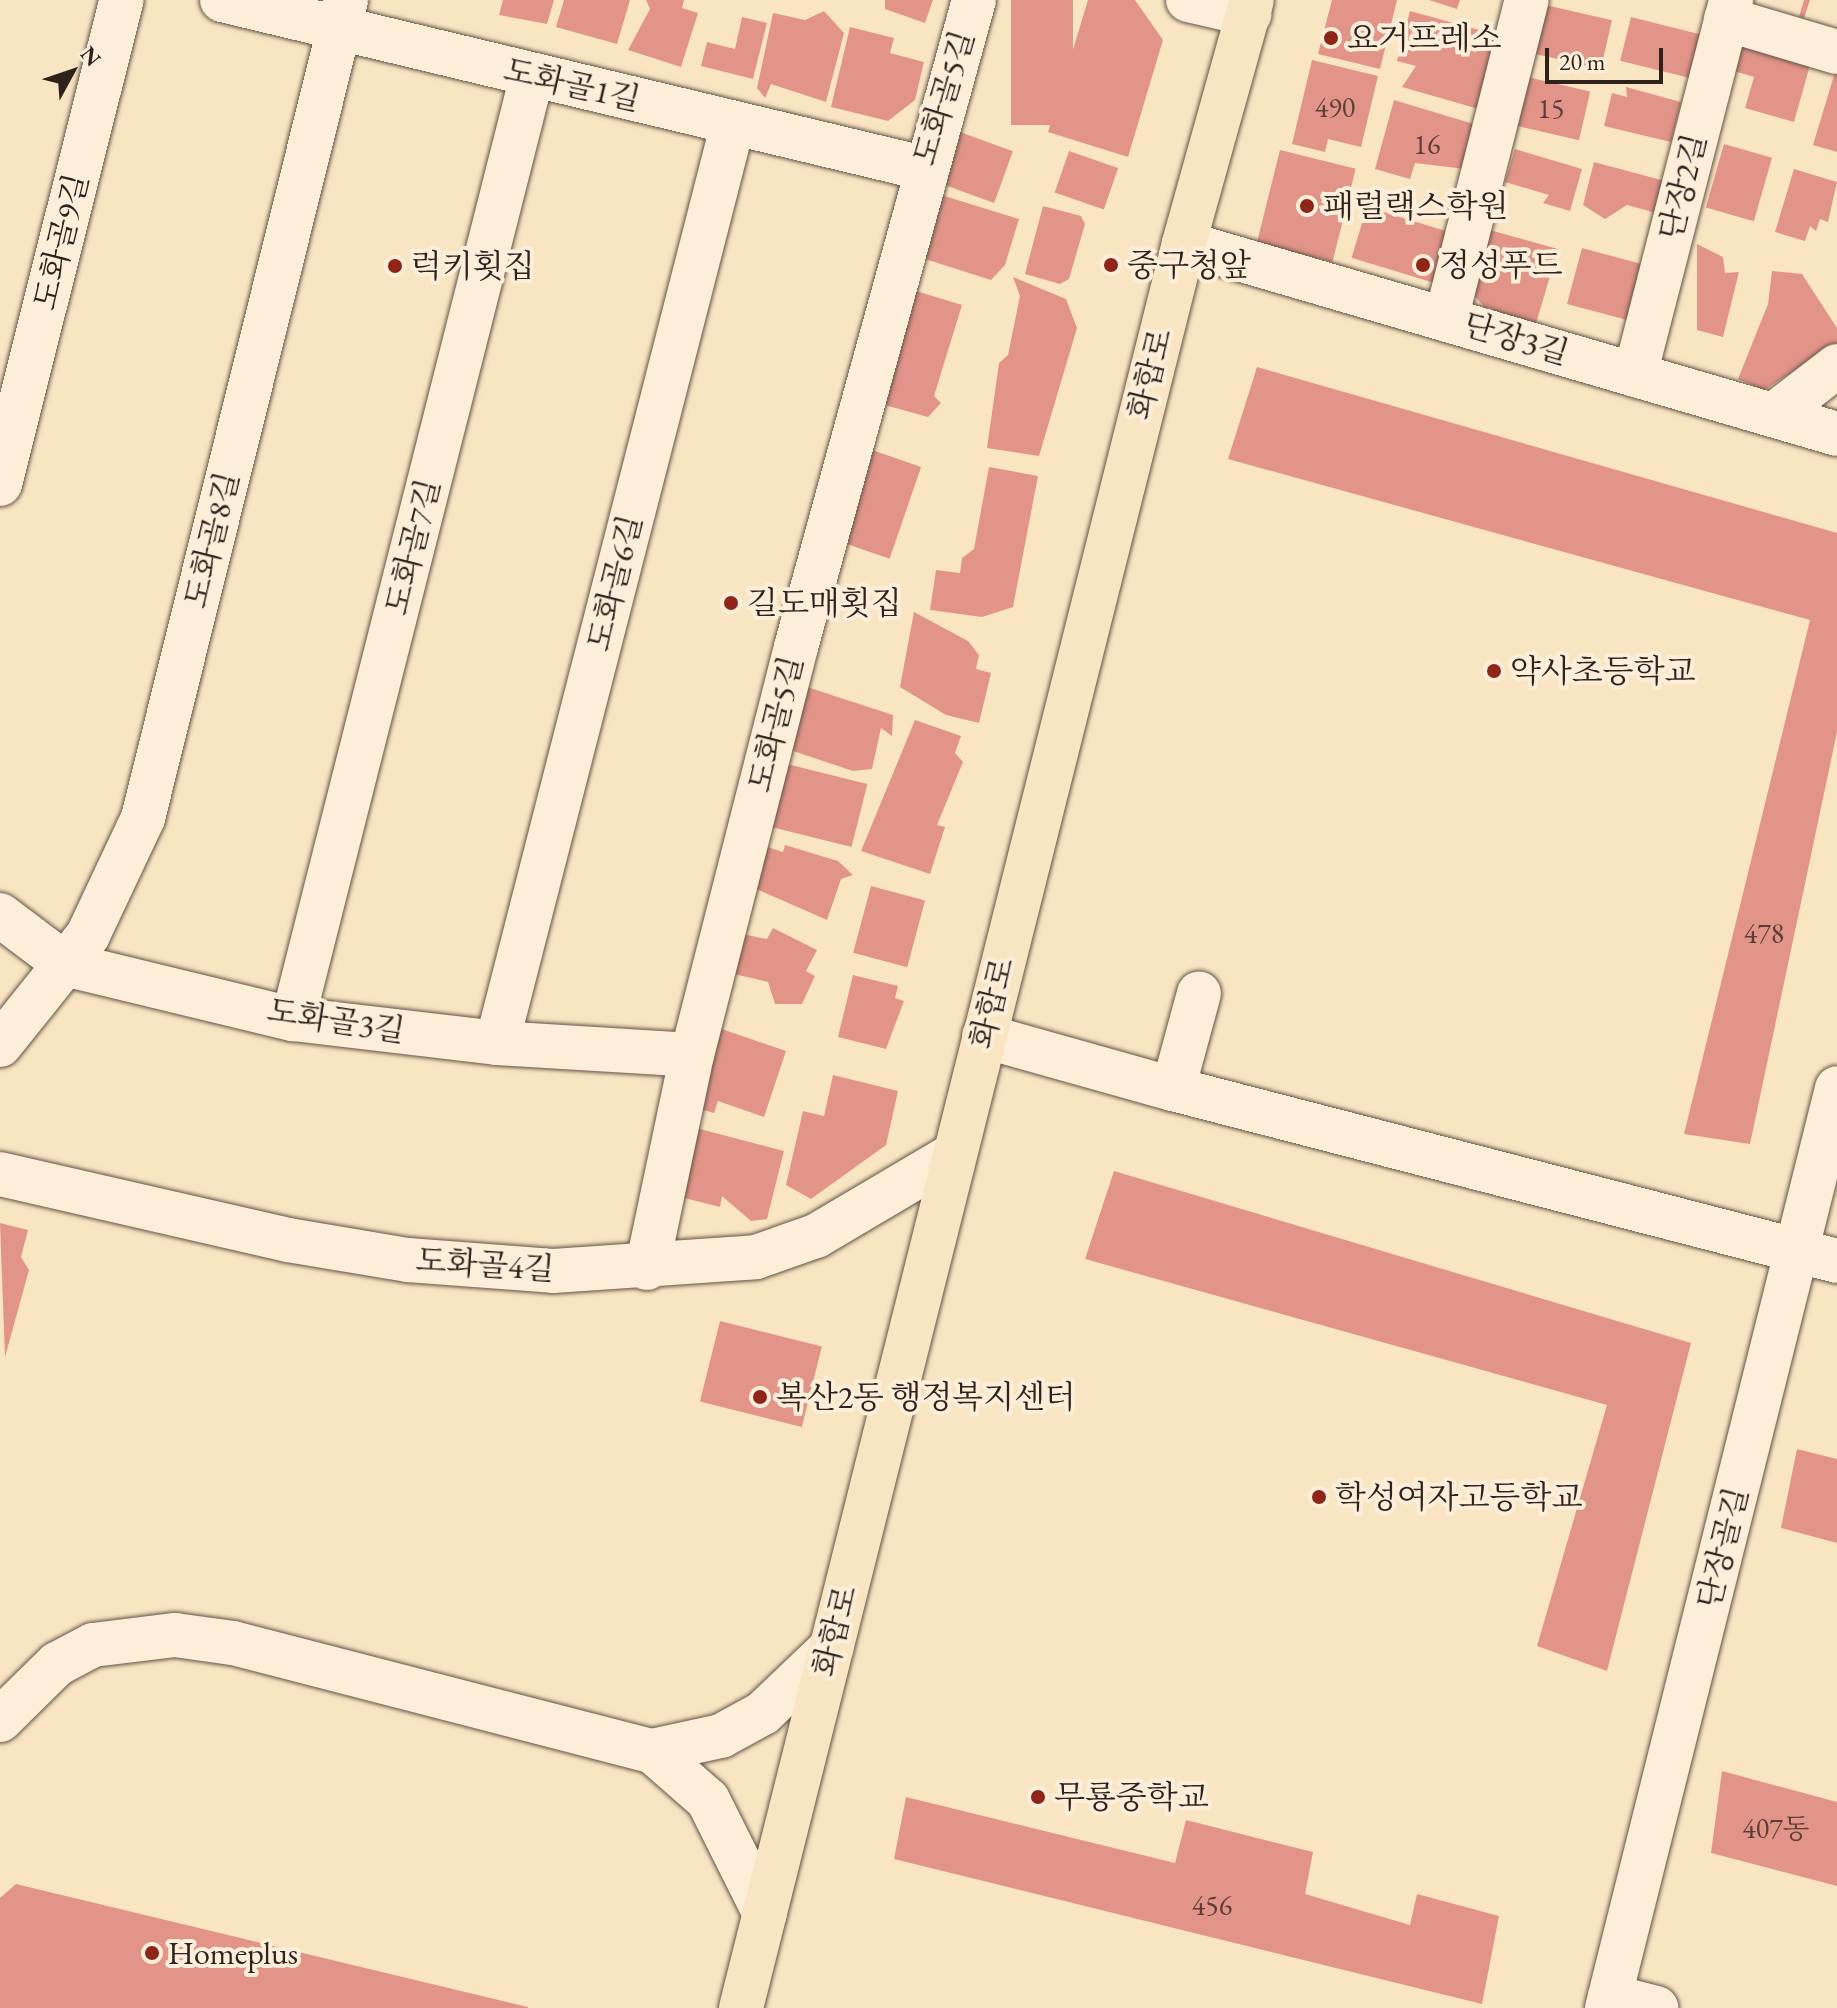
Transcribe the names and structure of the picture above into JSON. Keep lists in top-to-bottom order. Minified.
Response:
{"streets":{"main road":["화합로"],"street":["도화골1길","도화골5길","단장2길","도화골9길","단장3길","도화골8길","도화골7길","도화골6길","도화골3길","도화골4길","단장골길"]},"crossings":[["도화골1길","도화골5길"],["도화골1길","도화골8길"],["도화골1길","도화골7길"],["도화골1길","도화골6길"],["도화골5길","도화골3길"],["도화골5길","도화골4길"],["단장2길","단장3길"],["단장3길","화합로"],["화합로","도화골4길"],["도화골8길","도화골3길"],["도화골7길","도화골3길"],["도화골6길","도화골3길"]],"places":["요거프레소","패럴랙스학원","중구청앞","정성푸드","럭키횟집","길도매횟집","약사초등학교","복산2동 행정복지센터","학성여자고등학교","무룡중학교","Homeplus"],"house_numbers":["490","15","16","478","407동","456"],"scale_bar":"20 m","north":"top right"}
